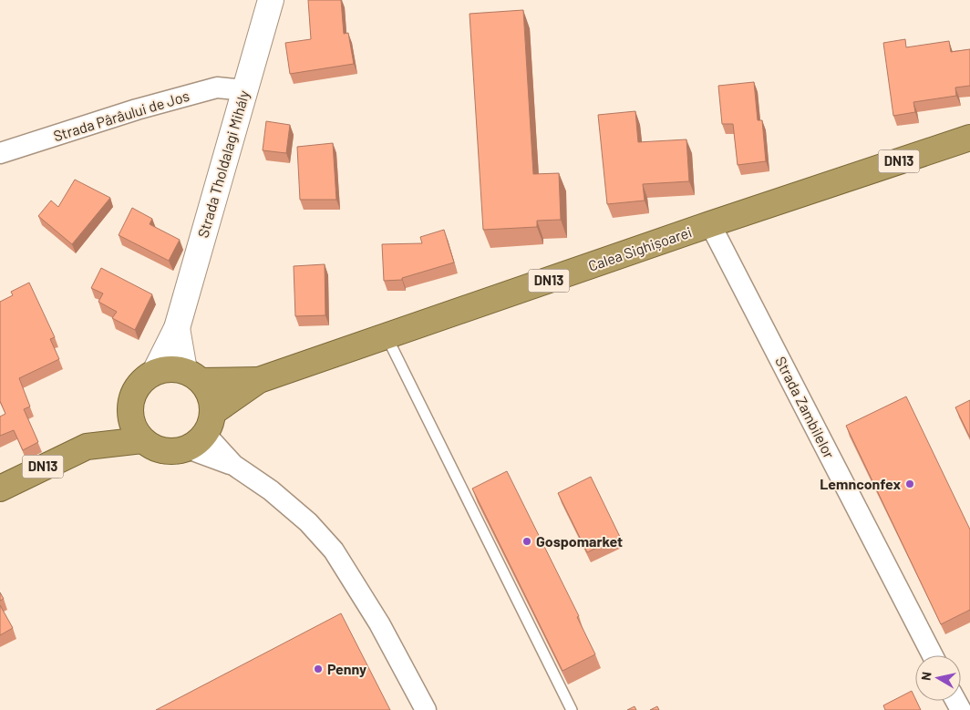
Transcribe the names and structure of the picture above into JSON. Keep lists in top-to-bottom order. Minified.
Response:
{"streets":{"highway":["DN13","Calea Sighișoarei"],"street":["Strada Pârâului de Jos","Strada Tholdalagi Mihály","Strada Zambilelor"]},"crossings":[["Strada Pârâului de Jos","Strada Tholdalagi Mihály"],["DN13","Strada Tholdalagi Mihály"],["DN13","Calea Sighișoarei"],["Strada Tholdalagi Mihály","Calea Sighișoarei"],["Calea Sighișoarei","Strada Zambilelor"]],"places":["Lemnconfex","Gospomarket","Penny"],"north":"left"}
